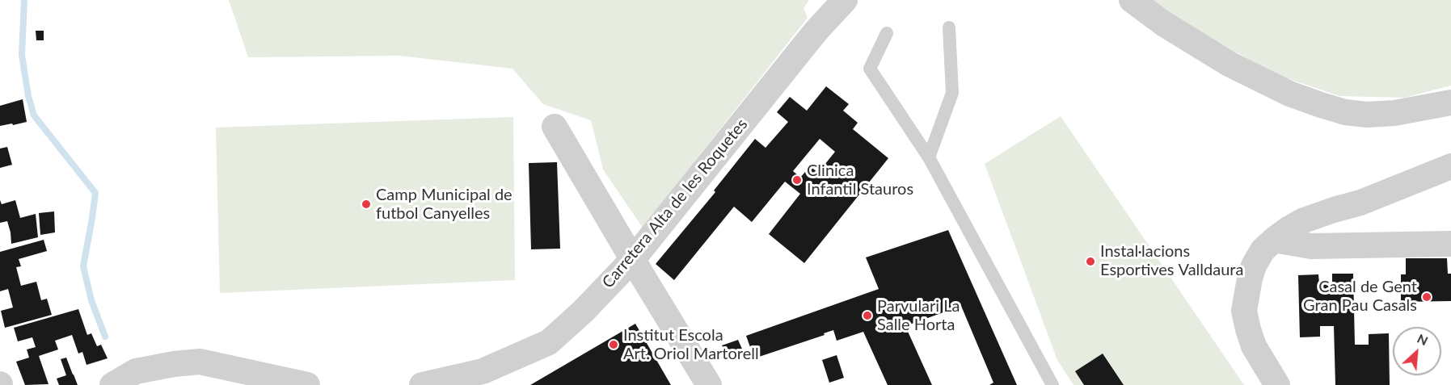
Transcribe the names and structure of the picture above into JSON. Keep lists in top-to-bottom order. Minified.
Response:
{"streets":{"street":["Carretera Alta de les Roquetes"]},"places":["Clinica Infantil Stauros","Camp Municipal de futbol Canyelles","Instal·lacions Esportives Valldaura","Casal de Gent Gran Pau Casals","Parvulari La Salle Horta","Institut Escola Art. Oriol Martorell"],"north":"top right"}
